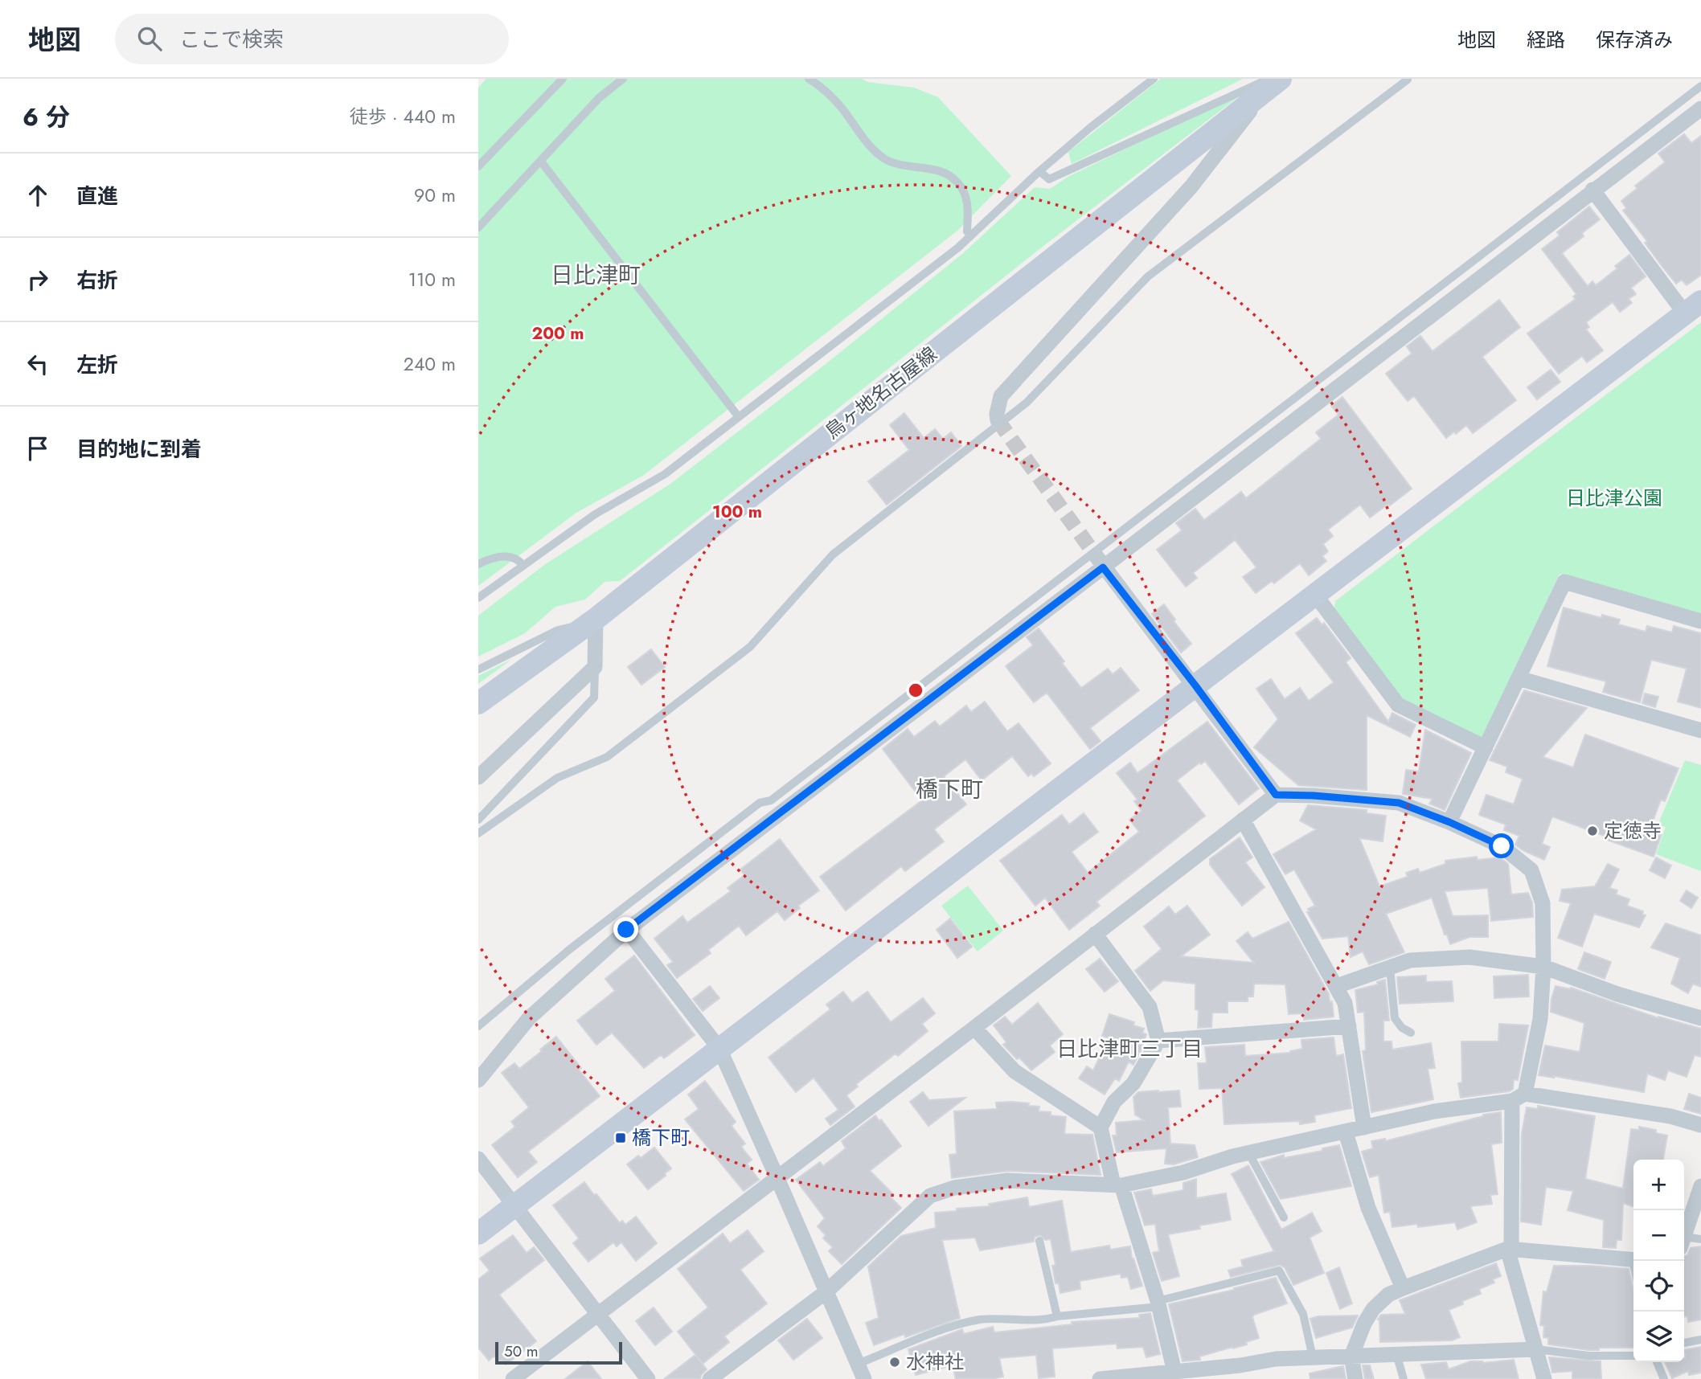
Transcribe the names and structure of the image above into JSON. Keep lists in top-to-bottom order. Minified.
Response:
{"streets":{"street":["鳥ヶ地名古屋線"]},"districts":["日比津町","橋下町","日比津町三丁目"],"parks":["日比津公園"],"places":{"other":["定徳寺","水神社"],"transit":["橋下町"]},"scale_bar":"50 m","page":{"header":"地図","search":"ここで検索","nav":["地図","経路","保存済み"],"heading":["6 分","徒歩 · 440 m"],"list":[["直進","90 m"],["右折","110 m"],["左折","240 m"],"目的地に到着"],"map_buttons":["+","−"],"scale":"50 m"},"rings":["200 m","100 m"]}
